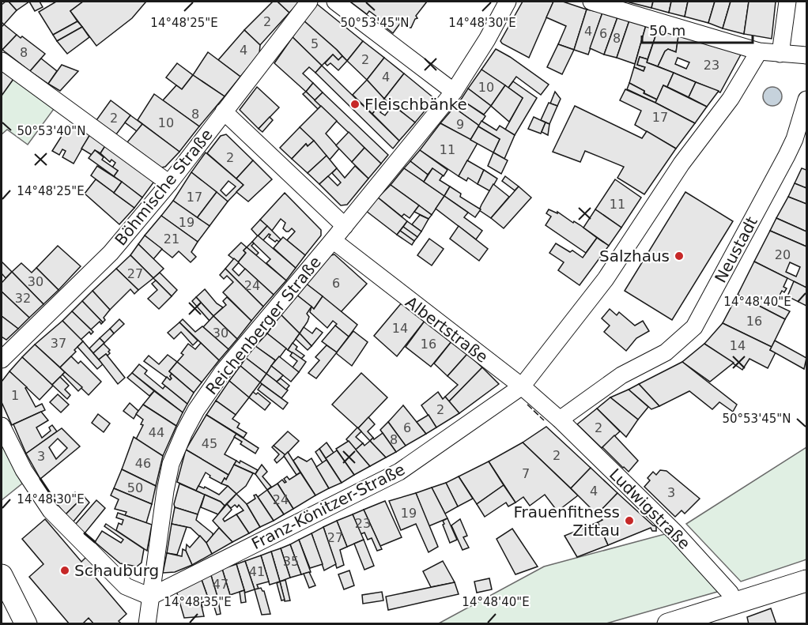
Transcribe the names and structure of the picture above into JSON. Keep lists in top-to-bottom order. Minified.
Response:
{"streets":{"street":["Böhmische Straße","Neustadt","Reichenberger Straße","Albertstraße","Franz-Könitzer-Straße","Ludwigstraße"]},"crossings":[["Neustadt","Albertstraße"],["Neustadt","Ludwigstraße"],["Reichenberger Straße","Albertstraße"],["Reichenberger Straße","Franz-Könitzer-Straße"],["Albertstraße","Franz-Könitzer-Straße"],["Albertstraße","Ludwigstraße"]],"places":["Fleischbänke","Salzhaus","Frauenfitness Zittau","Schauburg"],"house_numbers":["2","4","6","8","5","4","8","2","23","4","10","8","17","2","10","9","11","2","17","11","19","21","20","27","30","6","24","32","16","14","30","37","16","14","1","2","6","2","44","8","45","2","3","46","7","50","4","3","24","19","23","27","35","41","47"],"scale_bar":"50 m","coordinates":["50°53'45\"N","14°48'25\"E","14°48'30\"E","50°53'40\"N","14°48'40\"E","14°48'35\"E"]}
